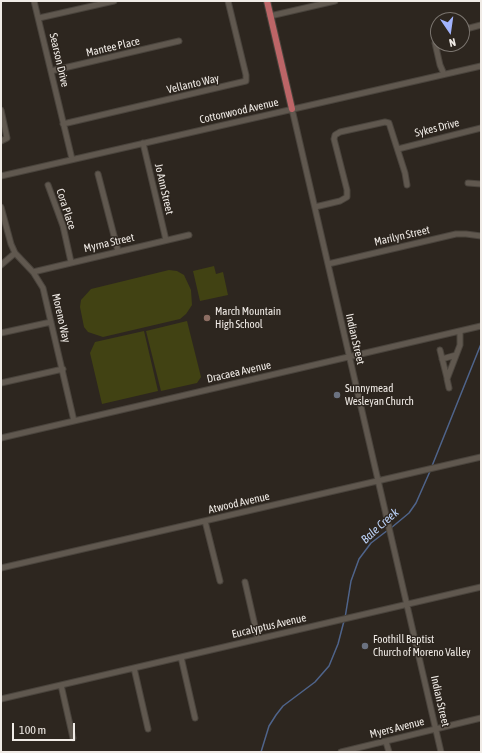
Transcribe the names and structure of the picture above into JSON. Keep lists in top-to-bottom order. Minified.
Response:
{"streets":{"main road":["Indian Street"],"street":["Mantee Place","Searson Drive","Vellanto Way","Cottonwood Avenue","Sykes Drive","Jo Ann Street","Cora Place","Marilyn Street","Myrna Street","Moreno Way","Dracaea Avenue","Atwood Avenue","Eucalyptus Avenue","Myers Avenue"]},"crossings":[["Mantee Place","Searson Drive"],["Searson Drive","Vellanto Way"],["Searson Drive","Cottonwood Avenue"],["Cottonwood Avenue","Jo Ann Street"],["Cottonwood Avenue","Indian Street"],["Jo Ann Street","Myrna Street"],["Cora Place","Myrna Street"],["Marilyn Street","Indian Street"],["Myrna Street","Moreno Way"],["Moreno Way","Dracaea Avenue"],["Indian Street","Dracaea Avenue"],["Indian Street","Atwood Avenue"],["Indian Street","Eucalyptus Avenue"],["Indian Street","Myers Avenue"]],"water":["Bale Creek"],"places":["March Mountain High School","Sunnymead Wesleyan Church","Foothill Baptist Church of Moreno Valley"],"scale_bar":"100 m","north":"bottom"}
